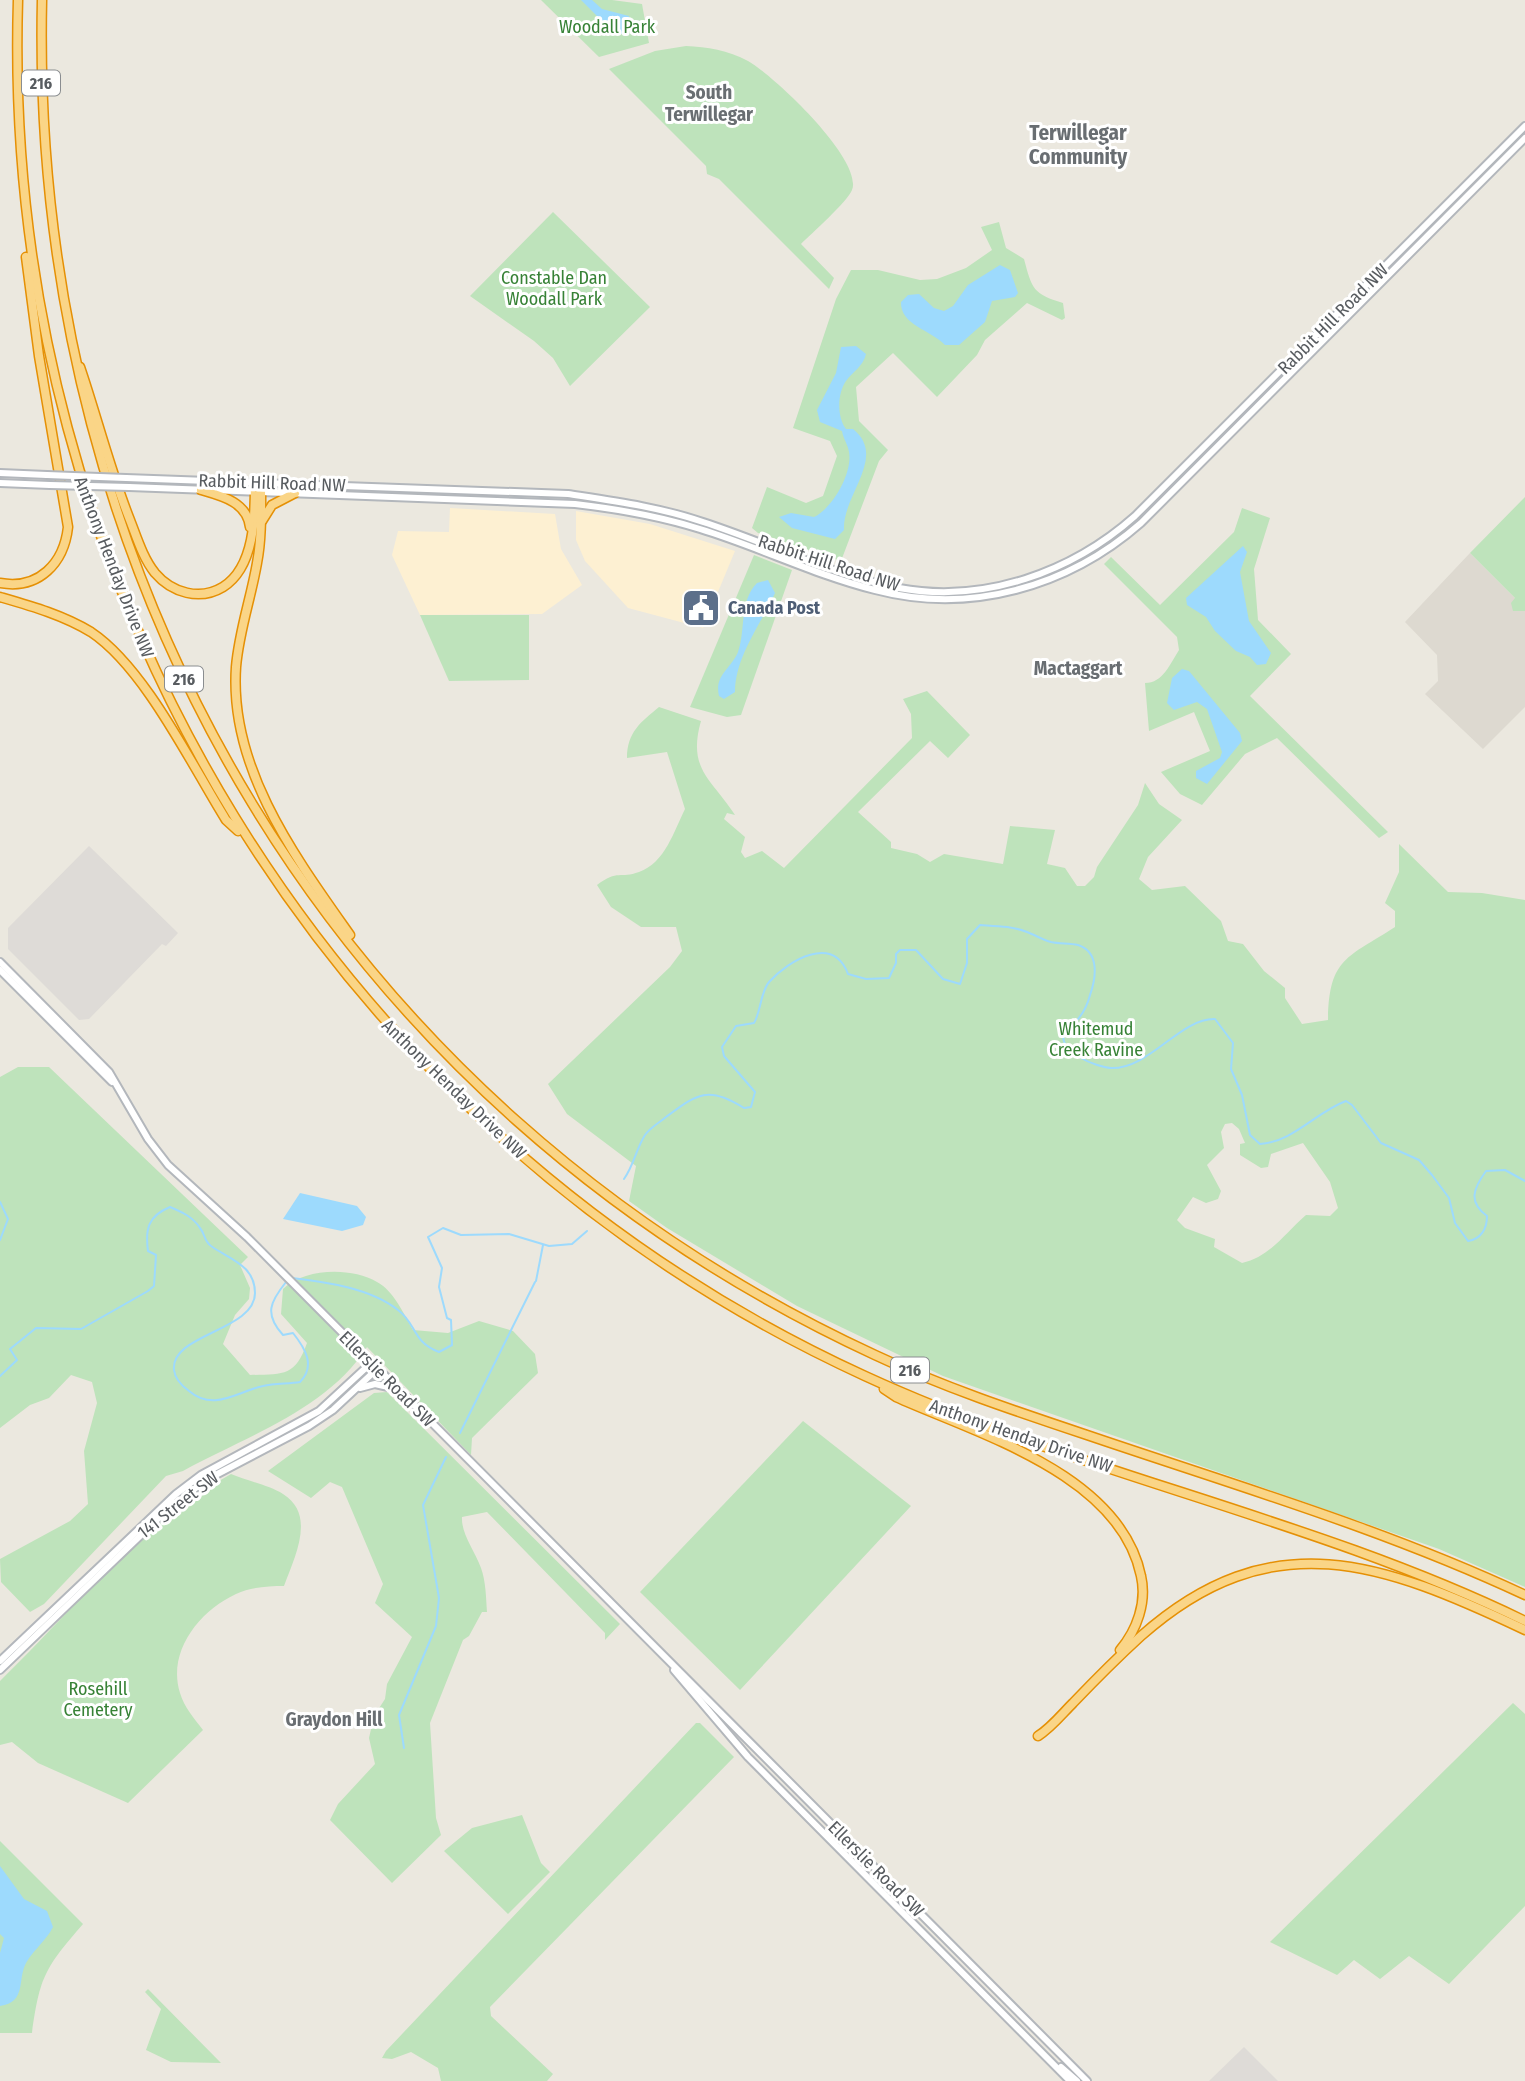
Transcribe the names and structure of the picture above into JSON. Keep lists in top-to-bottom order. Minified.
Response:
{"streets":{"highway":["216","Anthony Henday Drive NW"],"main road":["Rabbit Hill Road NW","Ellerslie Road SW","141 Street SW"]},"crossings":[["Ellerslie Road SW","141 Street SW"]],"districts":["South Terwillegar","Terwillegar Community","Mactaggart","Graydon Hill"],"parks":["Woodall Park","Constable Dan Woodall Park","Whitemud Creek Ravine","Rosehill Cemetery"],"places":{"public building":["Canada Post"]}}
